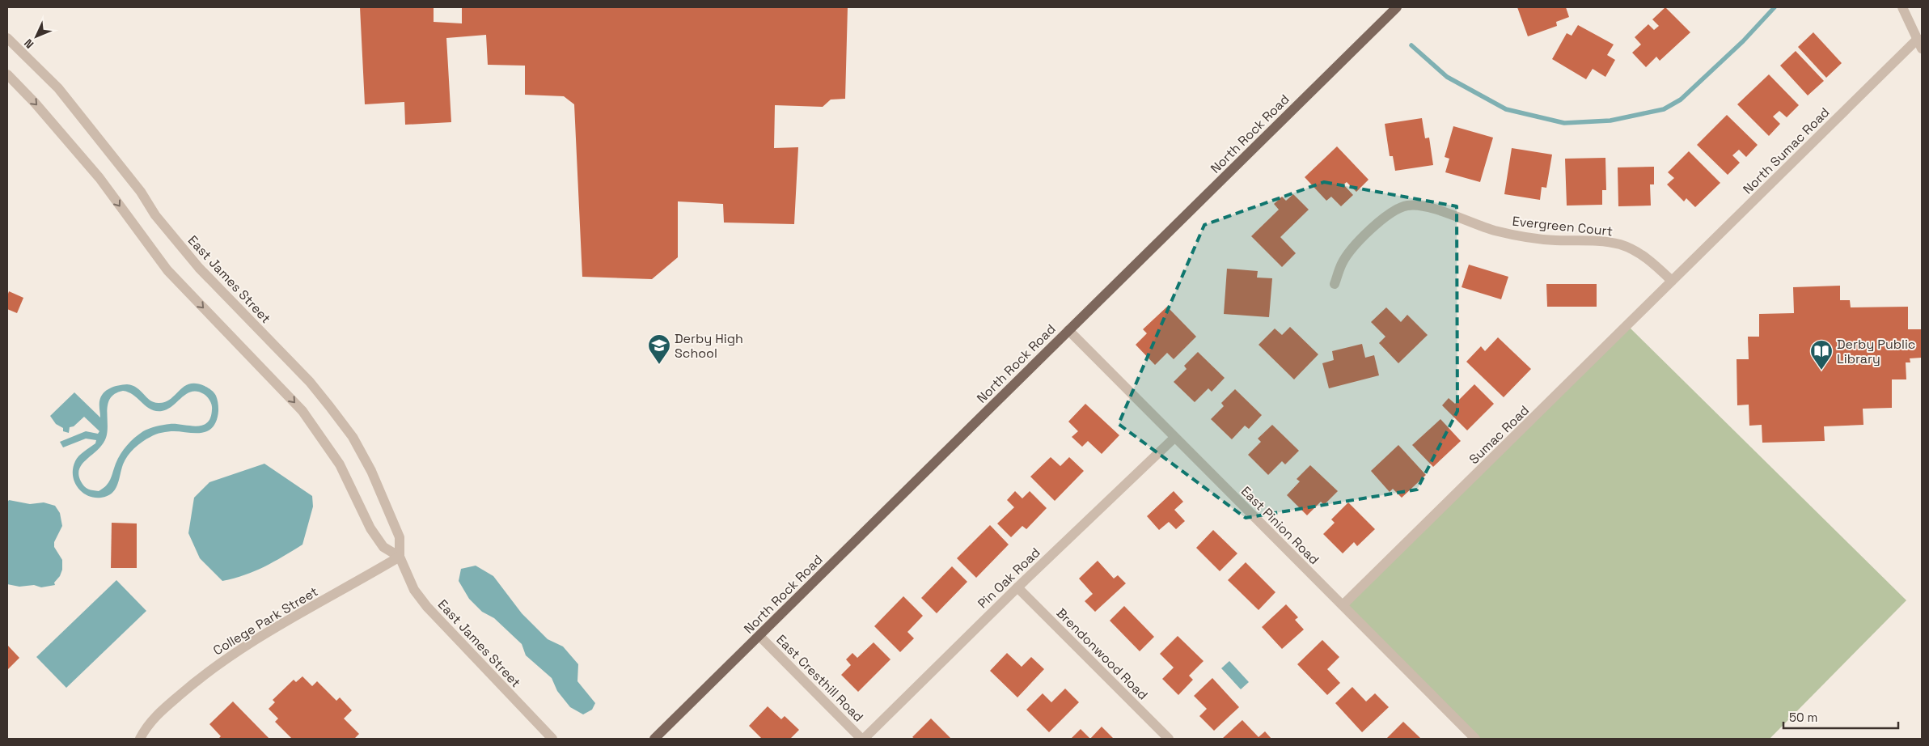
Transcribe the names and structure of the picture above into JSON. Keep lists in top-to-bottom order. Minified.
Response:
{"streets":{"main road":["North Rock Road"],"street":["North Sumac Road","Evergreen Court","East James Street","Sumac Road","East Pinion Road","Pin Oak Road","College Park Street","Brendonwood Road","East Cresthill Road"]},"crossings":[["North Rock Road","East Pinion Road"],["North Rock Road","East Cresthill Road"],["North Sumac Road","Evergreen Court"],["North Sumac Road","Sumac Road"],["Evergreen Court","Sumac Road"],["East James Street","College Park Street"],["Sumac Road","East Pinion Road"],["East Pinion Road","Pin Oak Road"],["Pin Oak Road","Brendonwood Road"],["Pin Oak Road","East Cresthill Road"]],"places":{"school or university":["Derby High School"],"library":["Derby Public Library"]},"scale_bar":"50 m","north":"bottom left"}
